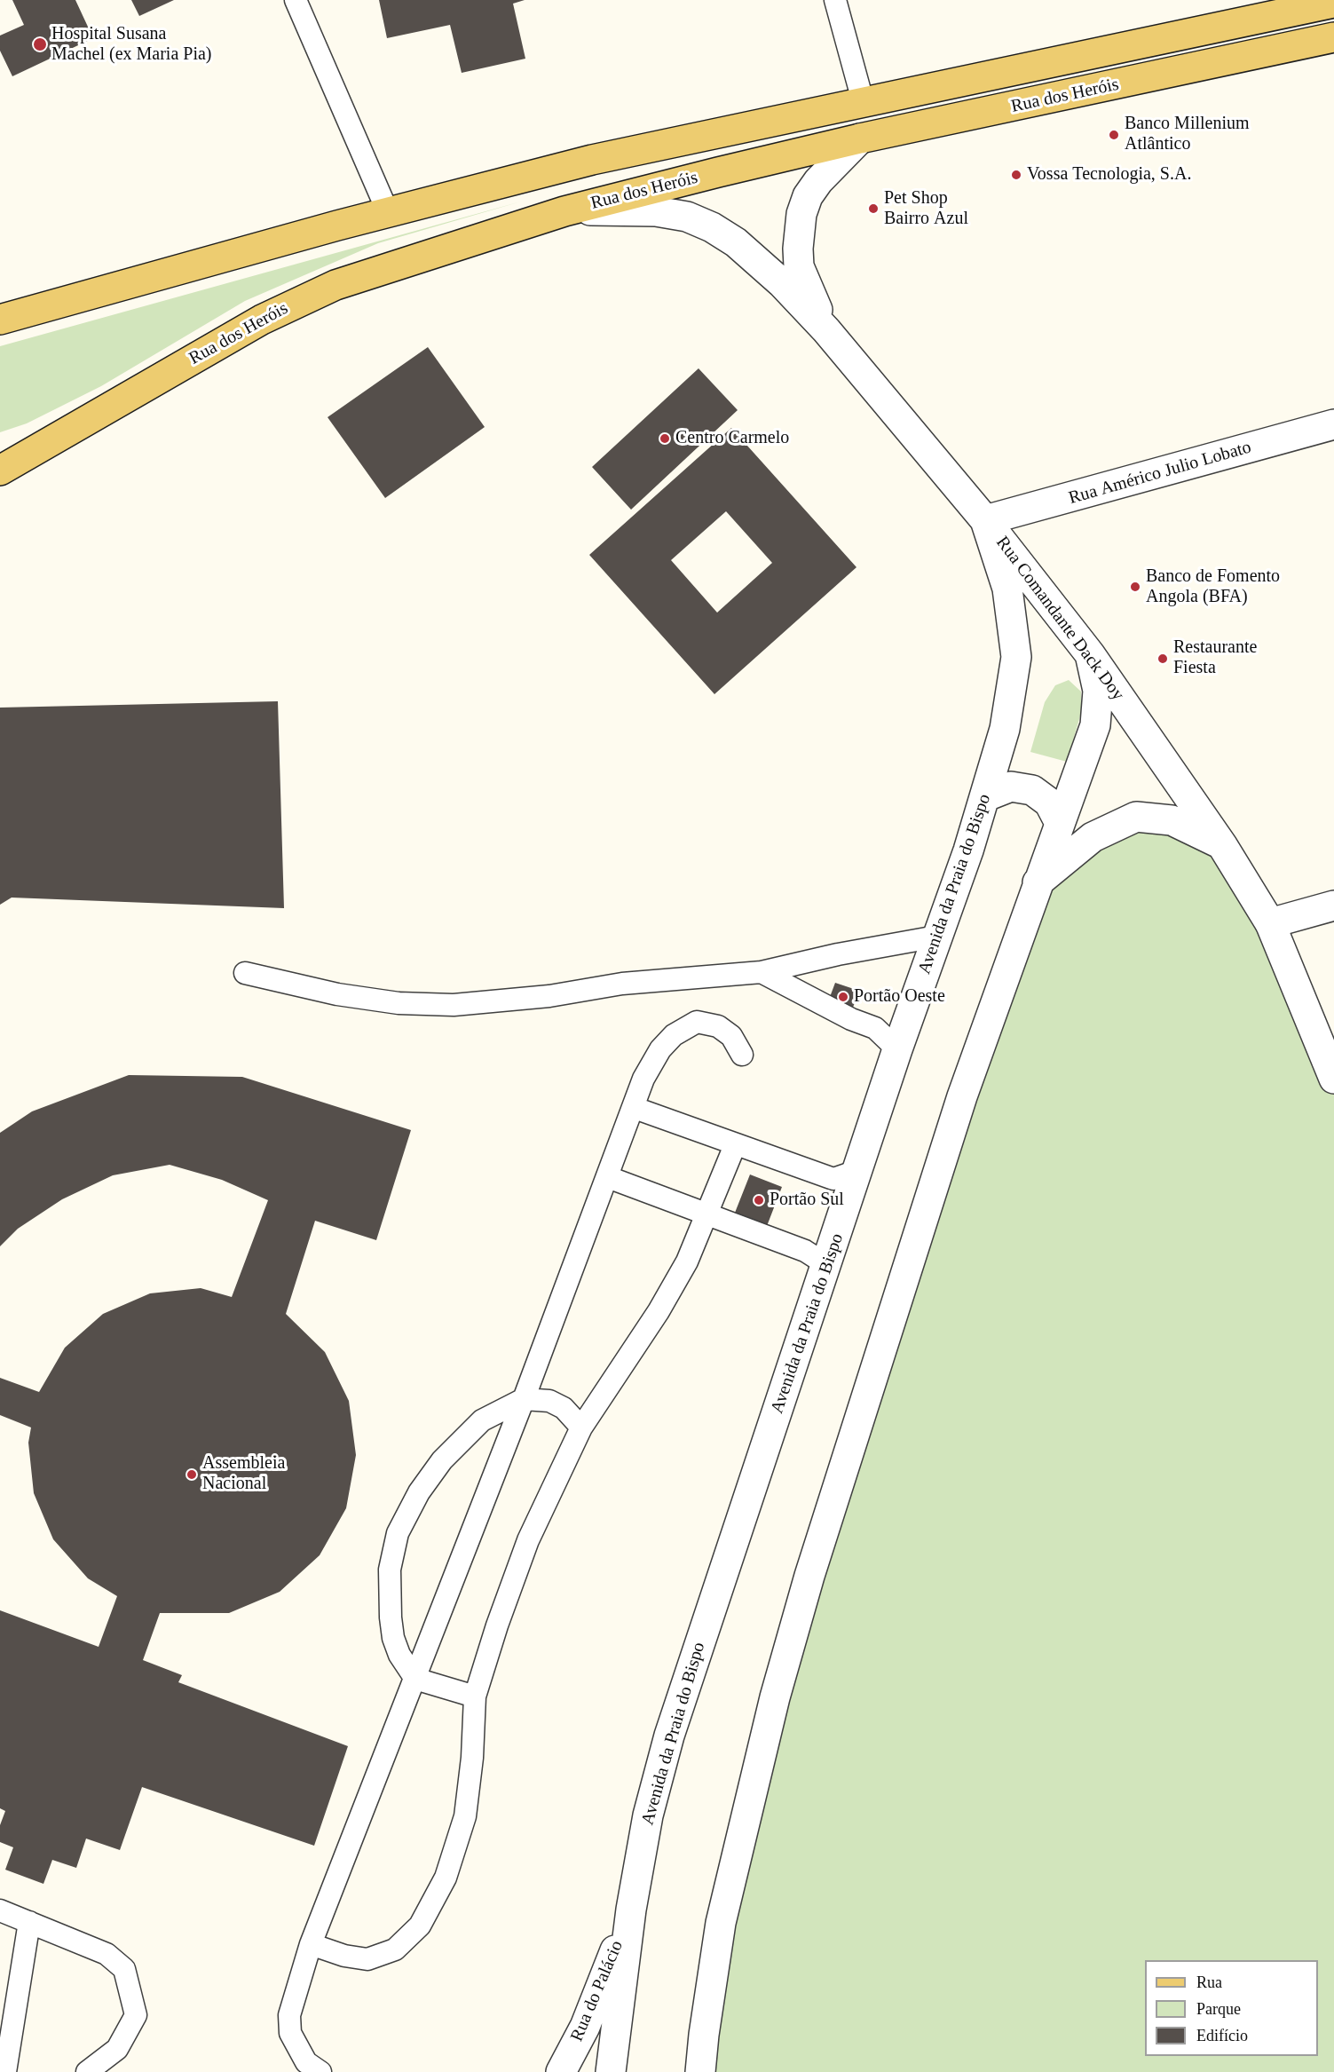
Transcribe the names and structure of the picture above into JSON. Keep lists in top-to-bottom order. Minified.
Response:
{"streets":{"main road":["Rua dos Heróis"],"street":["Rua Américo Julio Lobato","Rua Comandante Dack Doy","Avenida da Praia do Bispo","Rua do Palácio"]},"crossings":[["Rua dos Heróis","Rua Comandante Dack Doy"],["Rua Américo Julio Lobato","Rua Comandante Dack Doy"],["Rua Américo Julio Lobato","Avenida da Praia do Bispo"],["Rua Comandante Dack Doy","Avenida da Praia do Bispo"],["Avenida da Praia do Bispo","Rua do Palácio"]],"places":["Hospital Susana Machel (ex Maria Pia)","Banco Millenium Atlântico","Vossa Tecnologia, S.A.","Pet Shop Bairro Azul","Centro Carmelo","Banco de Fomento Angola (BFA)","Restaurante Fiesta","Portão Oeste","Portão Sul","Assembleia Nacional"],"legend":["Rua","Parque","Edifício"]}
